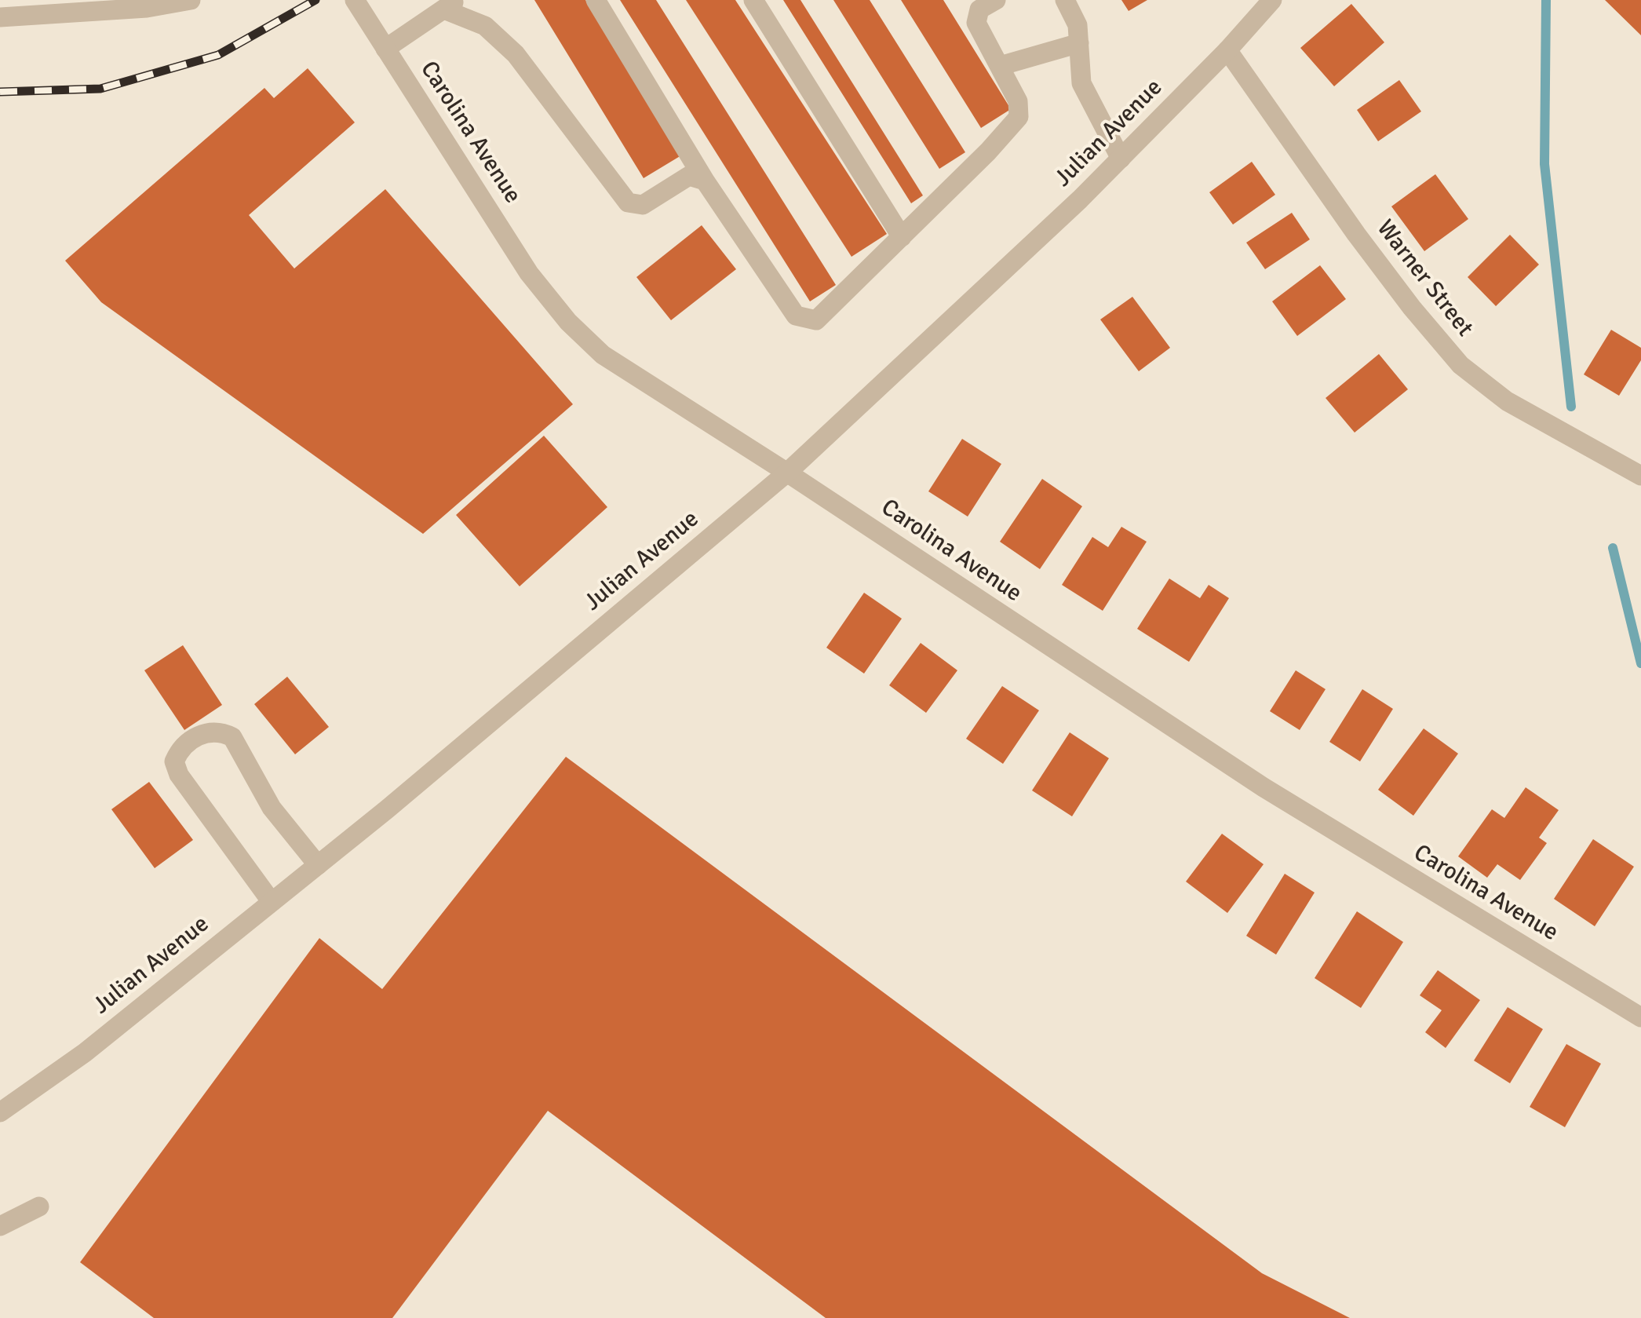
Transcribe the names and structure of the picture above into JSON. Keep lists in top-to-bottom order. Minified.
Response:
{"streets":{"street":["Carolina Avenue","Julian Avenue","Warner Street"]},"crossings":[["Carolina Avenue","Julian Avenue"],["Julian Avenue","Warner Street"]]}
